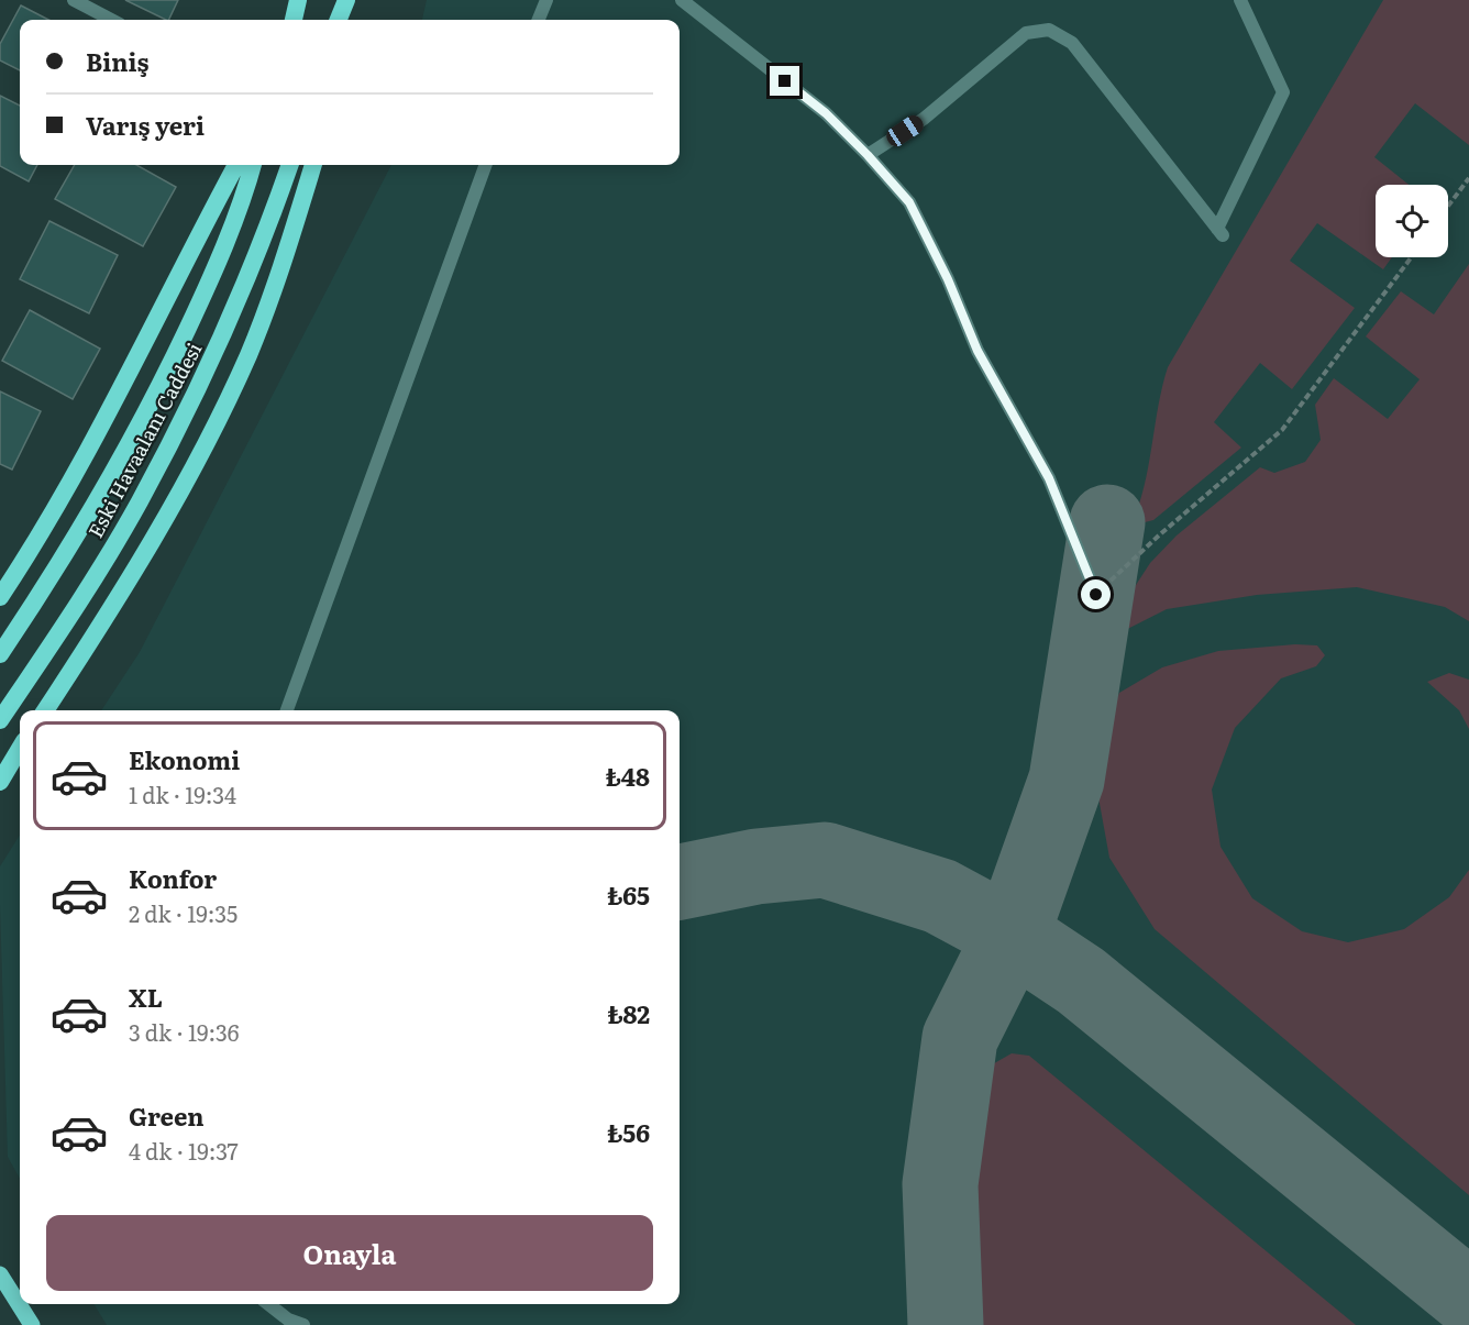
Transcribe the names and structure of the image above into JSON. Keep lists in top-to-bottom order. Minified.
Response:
{"streets":{"highway":["Eski Havaalanı Caddesi"]},"page":{"banner":["Biniş","Varış yeri"],"list":[{"name":"Ekonomi","note":"1 dk · 19:34","value":"₺48"},{"name":"Konfor","note":"2 dk · 19:35","value":"₺65"},{"name":"XL","note":"3 dk · 19:36","value":"₺82"},{"name":"Green","note":"4 dk · 19:37","value":"₺56"}],"buttons":"Onayla"}}
